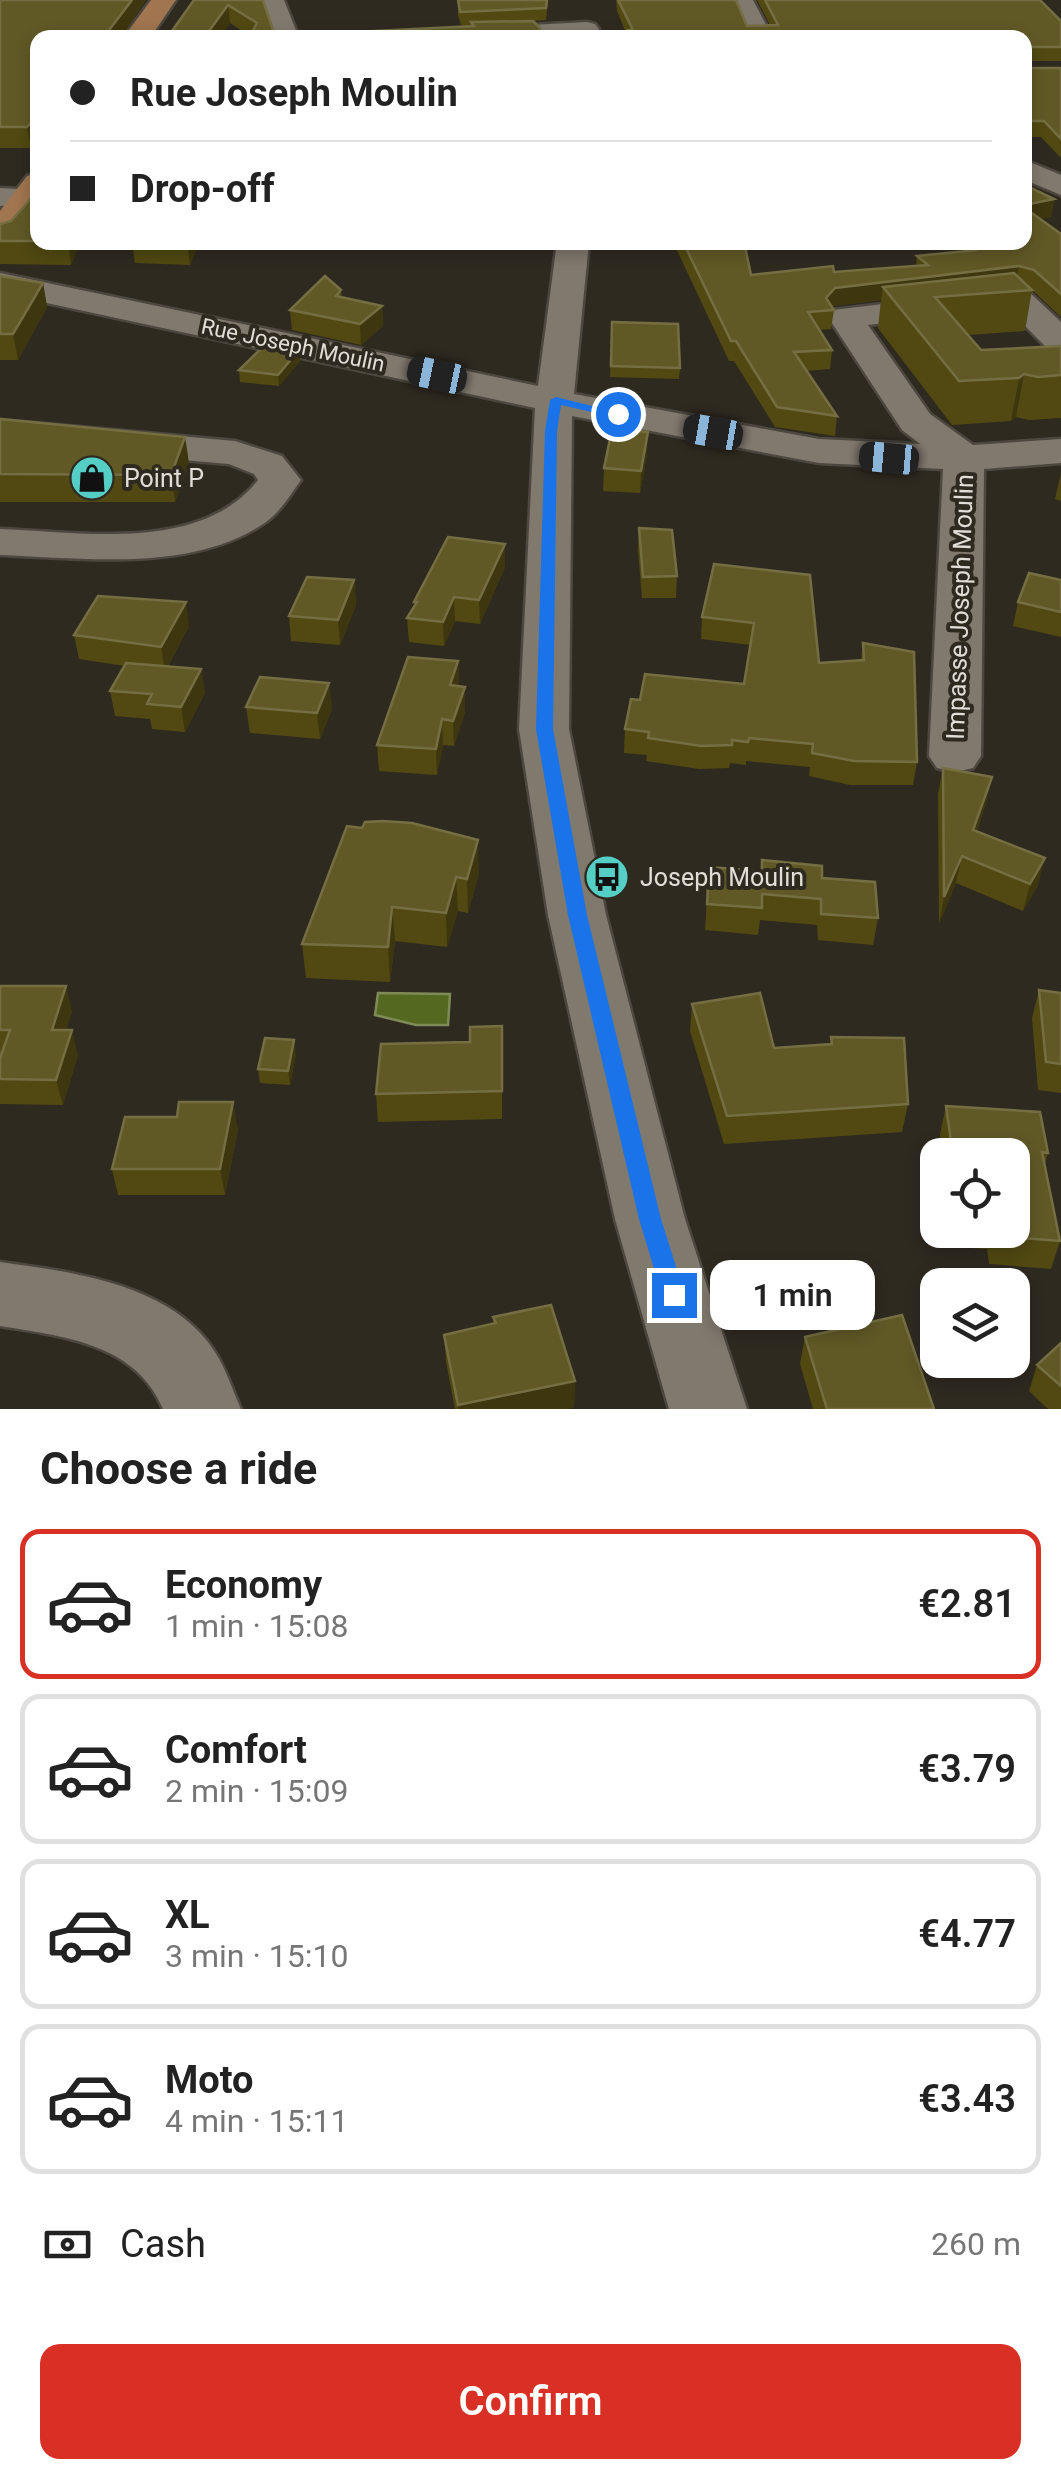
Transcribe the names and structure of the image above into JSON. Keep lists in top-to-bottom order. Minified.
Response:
{"streets":{"street":["Rue Joseph Moulin","Impasse Joseph Moulin"]},"crossings":[["Rue Joseph Moulin","Impasse Joseph Moulin"]],"places":{"shop":["Point P"],"bus stop":["Joseph Moulin"]},"page":{"banner":["Rue Joseph Moulin","Drop-off"],"bubble":"1 min","heading":"Choose a ride","list":[{"name":"Economy","note":"1 min · 15:08","value":"€2.81"},{"name":"Comfort","note":"2 min · 15:09","value":"€3.79"},{"name":"XL","note":"3 min · 15:10","value":"€4.77"},{"name":"Moto","note":"4 min · 15:11","value":"€3.43"}],"pay":["Cash","260 m"],"buttons":"Confirm"}}
